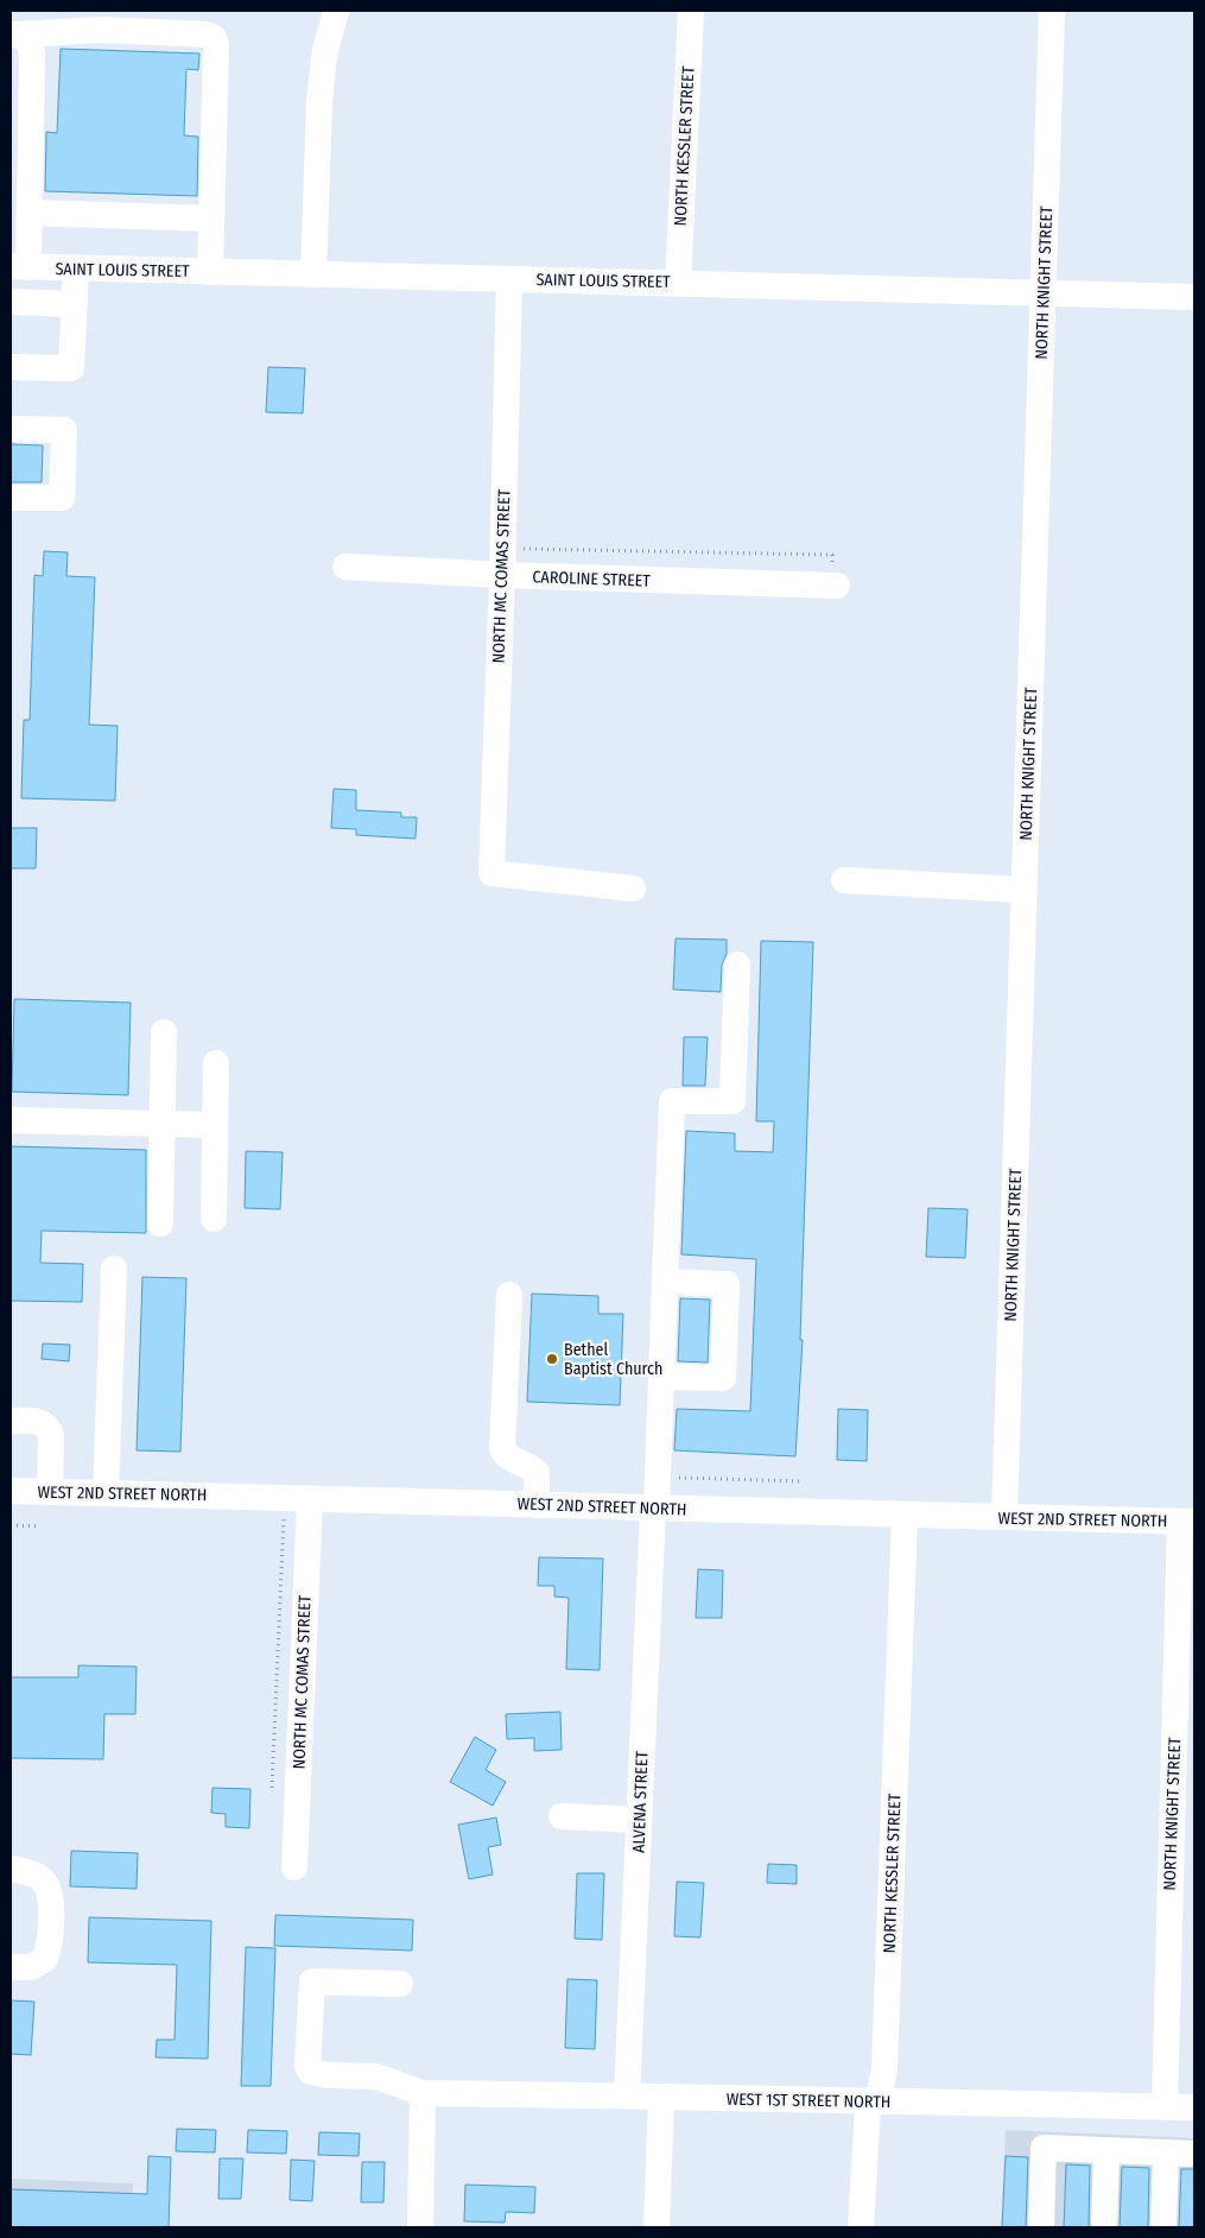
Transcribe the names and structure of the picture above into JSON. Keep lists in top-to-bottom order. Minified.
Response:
{"streets":{"street":["NORTH KESSLER STREET","SAINT LOUIS STREET","NORTH KNIGHT STREET","NORTH MC COMAS STREET","CAROLINE STREET","WEST 2ND STREET NORTH","ALVENA STREET","WEST 1ST STREET NORTH"]},"crossings":[["NORTH KESSLER STREET","SAINT LOUIS STREET"],["NORTH KESSLER STREET","WEST 2ND STREET NORTH"],["NORTH KESSLER STREET","WEST 1ST STREET NORTH"],["SAINT LOUIS STREET","NORTH KNIGHT STREET"],["SAINT LOUIS STREET","NORTH MC COMAS STREET"],["NORTH KNIGHT STREET","WEST 2ND STREET NORTH"],["NORTH KNIGHT STREET","WEST 1ST STREET NORTH"],["NORTH MC COMAS STREET","CAROLINE STREET"],["NORTH MC COMAS STREET","WEST 2ND STREET NORTH"],["WEST 2ND STREET NORTH","ALVENA STREET"],["ALVENA STREET","WEST 1ST STREET NORTH"]],"places":["Bethel Baptist Church"]}
